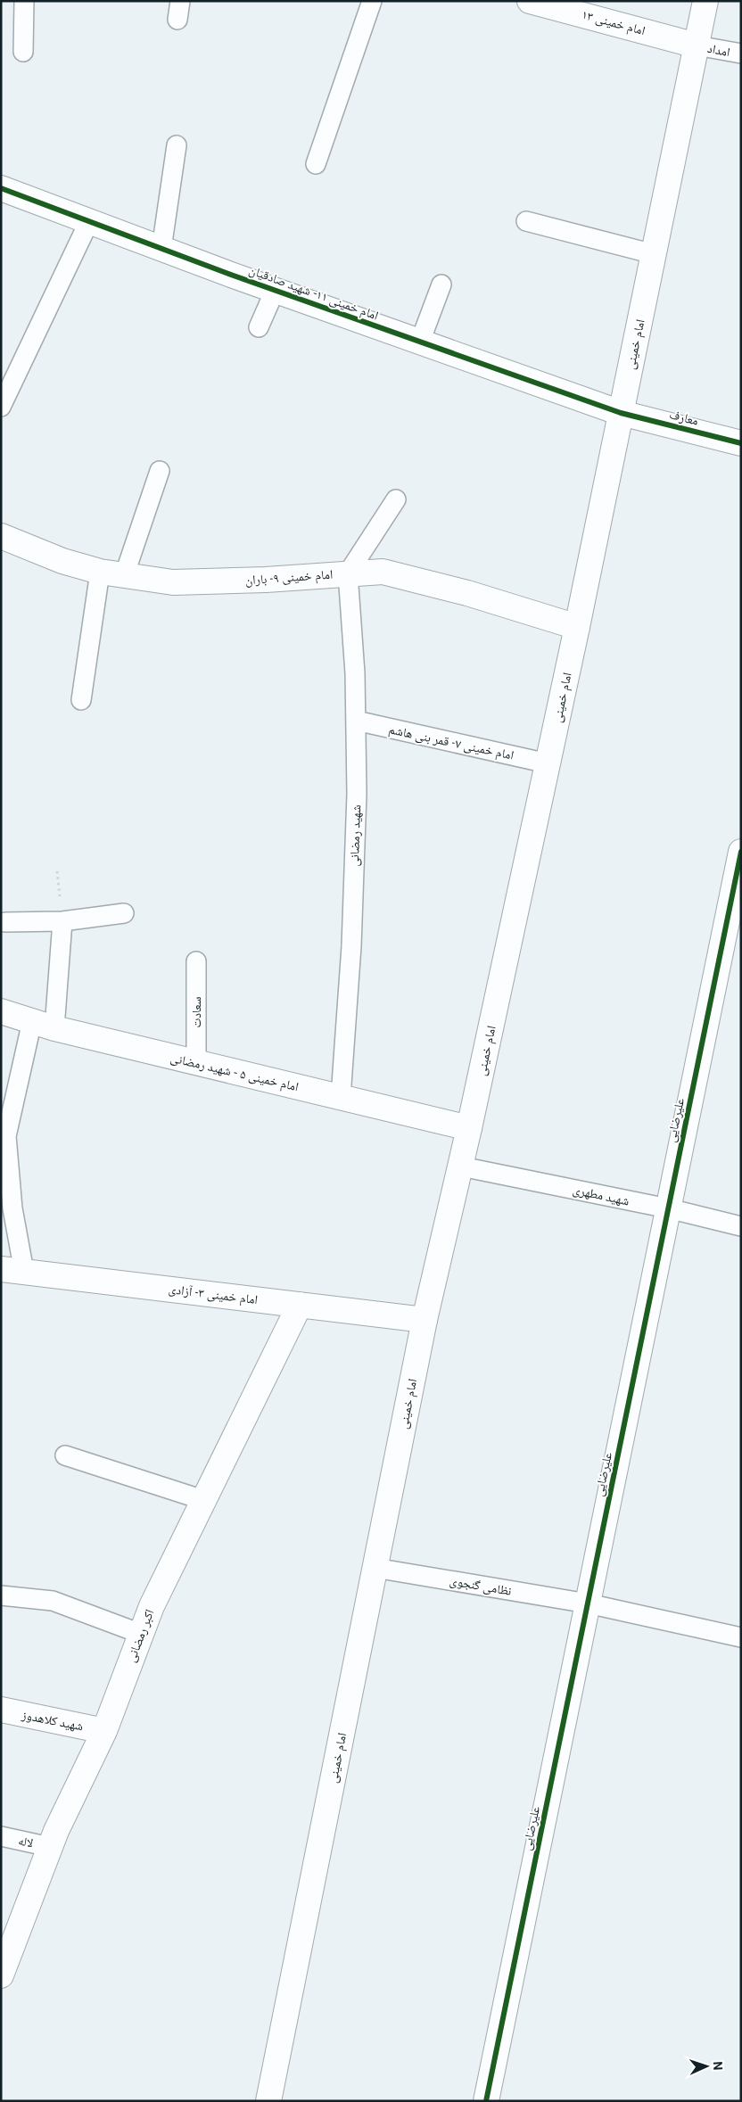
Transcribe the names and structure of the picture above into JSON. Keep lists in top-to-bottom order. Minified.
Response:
{"streets":{"street":["امام خمینی ۱۳","امام خمینی ۱۱- شهید صادقیان","امام خمینی","معارف","امام خمینی ۹- باران","امام خمینی ۵ - شهید رمضانی","علیرضایی","امام خمینی ۳- آزادی","اکبر رمضانی","شهید کلاهدوز"],"lane":["امداد","امام خمینی ۷- قمر بنی هاشم","شهید رمضانی","سعادت","شهید مطهری","نظامی گنجوی","لاله"]},"crossings":[["امام خمینی ۱۳","امداد"],["امام خمینی ۱۳","امام خمینی"],["امداد","امام خمینی"],["امام خمینی ۱۱- شهید صادقیان","امام خمینی"],["امام خمینی ۱۱- شهید صادقیان","معارف"],["امام خمینی","معارف"],["امام خمینی","امام خمینی ۹- باران"],["امام خمینی","امام خمینی ۷- قمر بنی هاشم"],["امام خمینی","امام خمینی ۵ - شهید رمضانی"],["امام خمینی","شهید مطهری"],["امام خمینی","امام خمینی ۳- آزادی"],["امام خمینی","نظامی گنجوی"],["امام خمینی ۹- باران","شهید رمضانی"],["امام خمینی ۷- قمر بنی هاشم","شهید رمضانی"],["شهید رمضانی","امام خمینی ۵ - شهید رمضانی"],["سعادت","امام خمینی ۵ - شهید رمضانی"],["علیرضایی","شهید مطهری"],["علیرضایی","نظامی گنجوی"],["امام خمینی ۳- آزادی","اکبر رمضانی"],["اکبر رمضانی","شهید کلاهدوز"],["اکبر رمضانی","لاله"]],"north":"right"}
